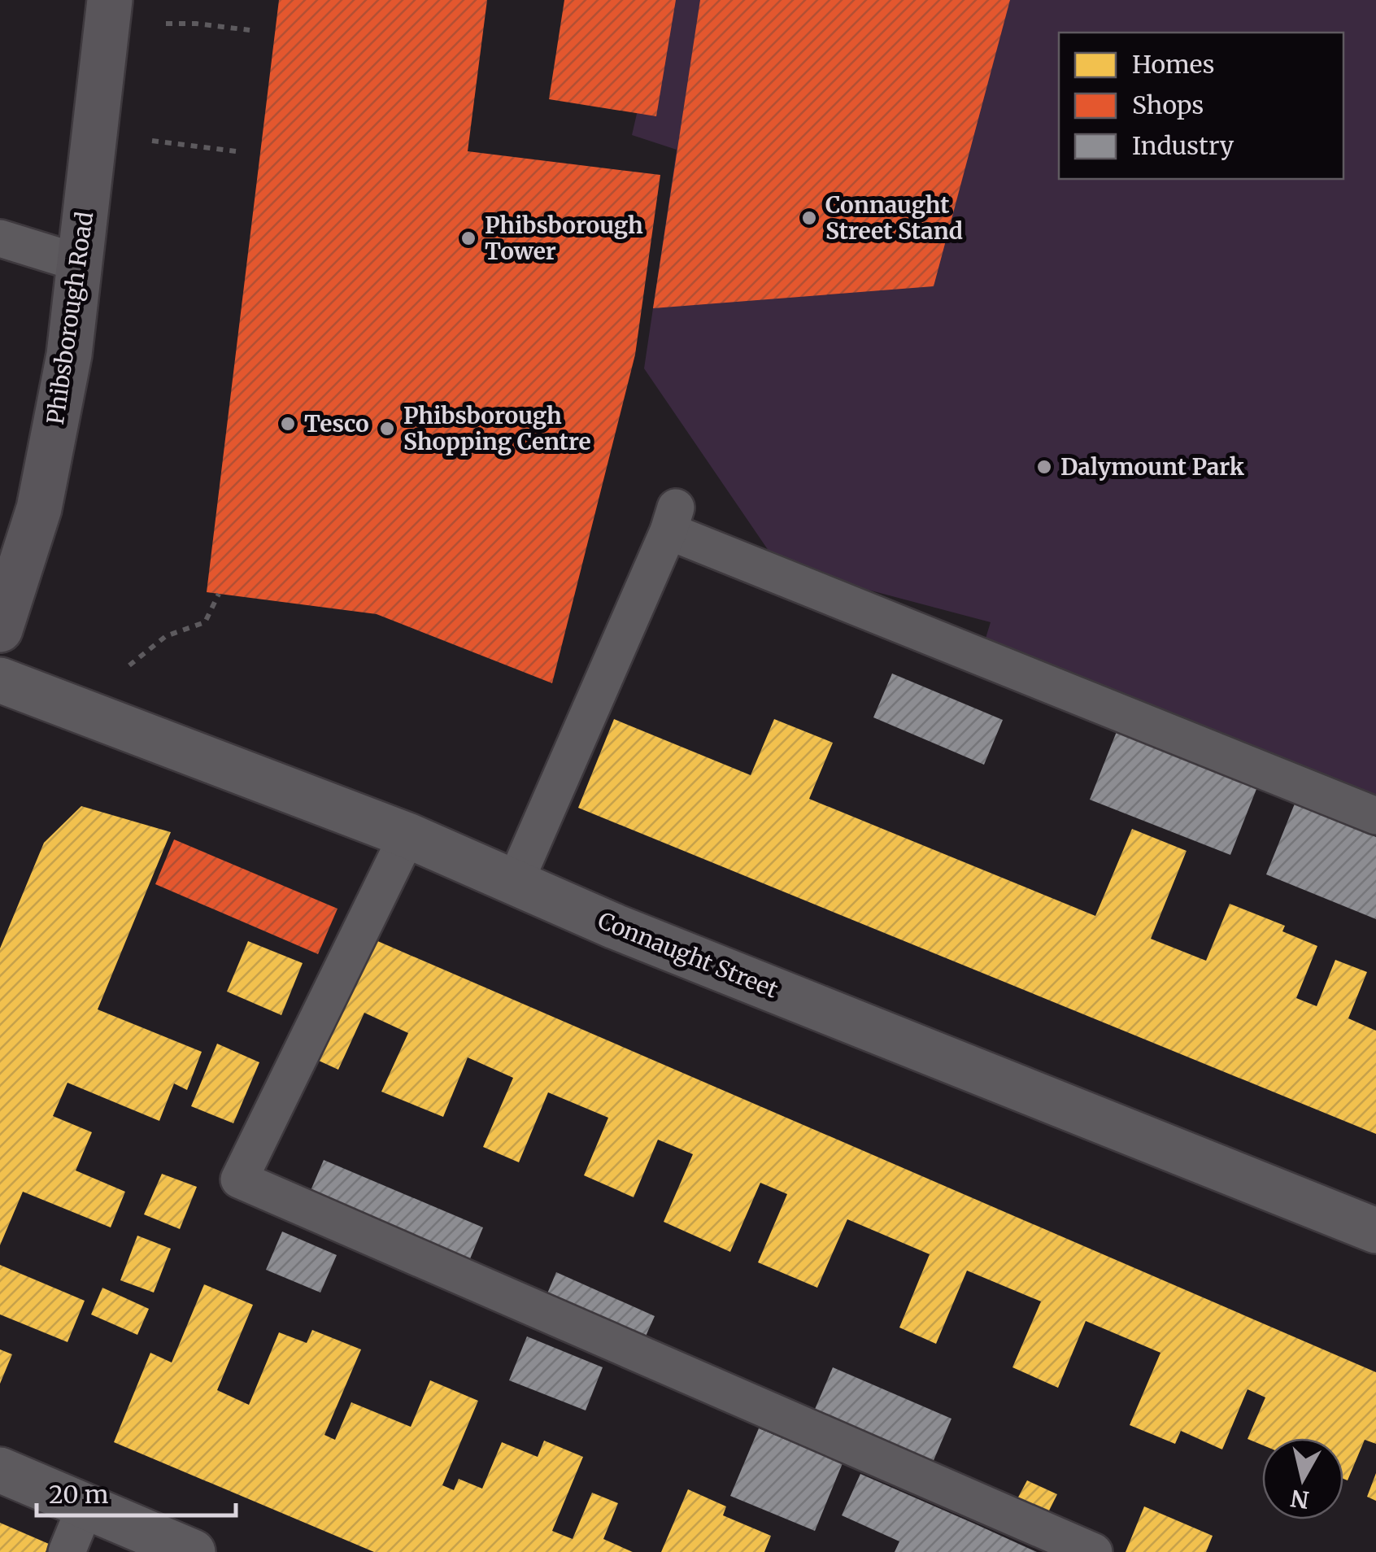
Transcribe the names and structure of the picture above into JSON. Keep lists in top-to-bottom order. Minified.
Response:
{"streets":{"main road":["Phibsborough Road"],"street":["Connaught Street"]},"places":["Connaught Street Stand","Phibsborough Tower","Tesco","Phibsborough Shopping Centre","Dalymount Park"],"legend":["Homes","Shops","Industry"],"scale_bar":"20 m","north":"bottom"}
